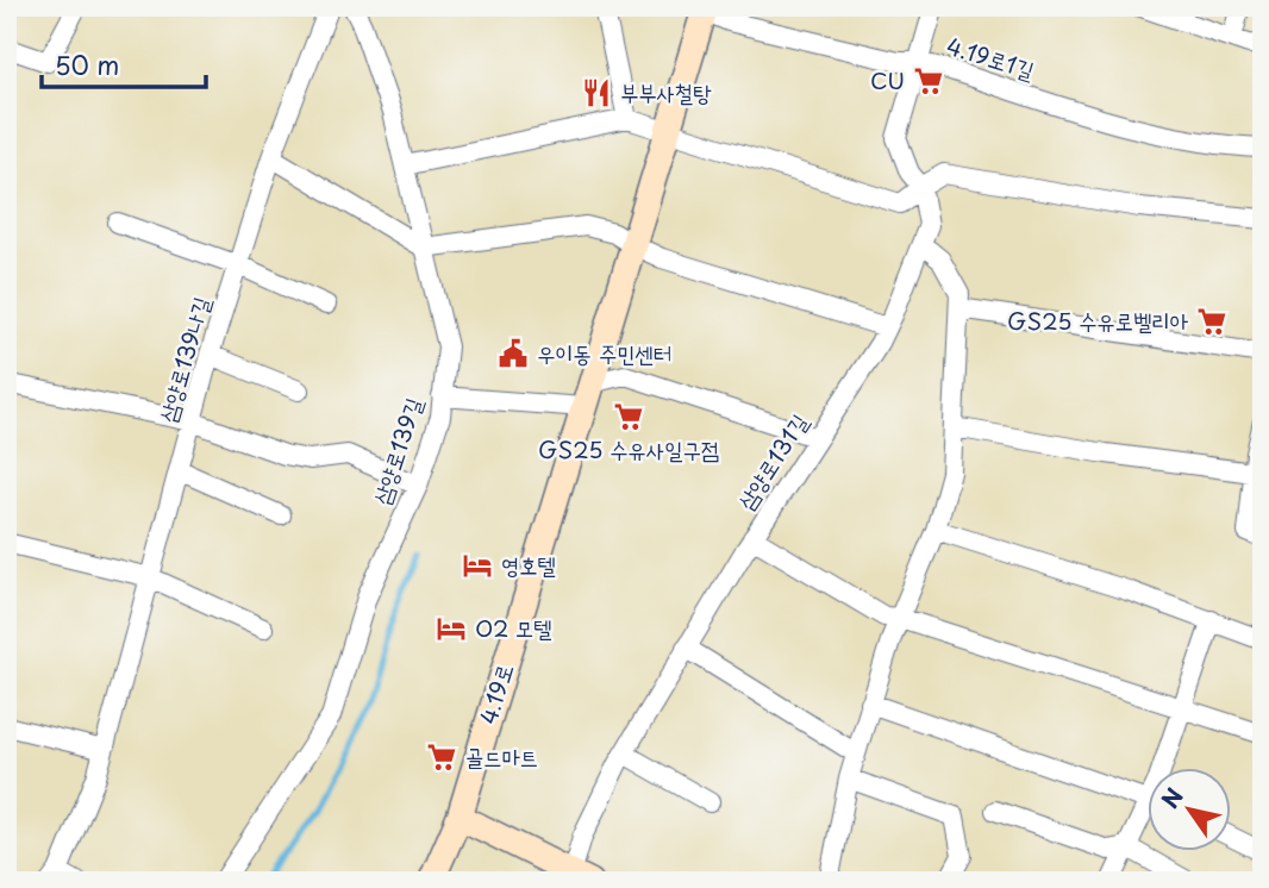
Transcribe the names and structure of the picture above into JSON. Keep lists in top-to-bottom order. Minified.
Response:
{"streets":{"street":["4.19로1길","삼양로139나길","삼양로139길","삼양로131길","4.19로"]},"crossings":[["4.19로1길","삼양로131길"],["4.19로1길","4.19로"]],"places":{"supermarket":["CU","GS25 수유로벨리아","GS25 수유사일구점","골드마트"],"restaurant":["부부사철탕"],"public building":["우이동 주민센터"],"hotel":["영호텔","O2 모텔"]},"scale_bar":"50 m","north":"top left"}
